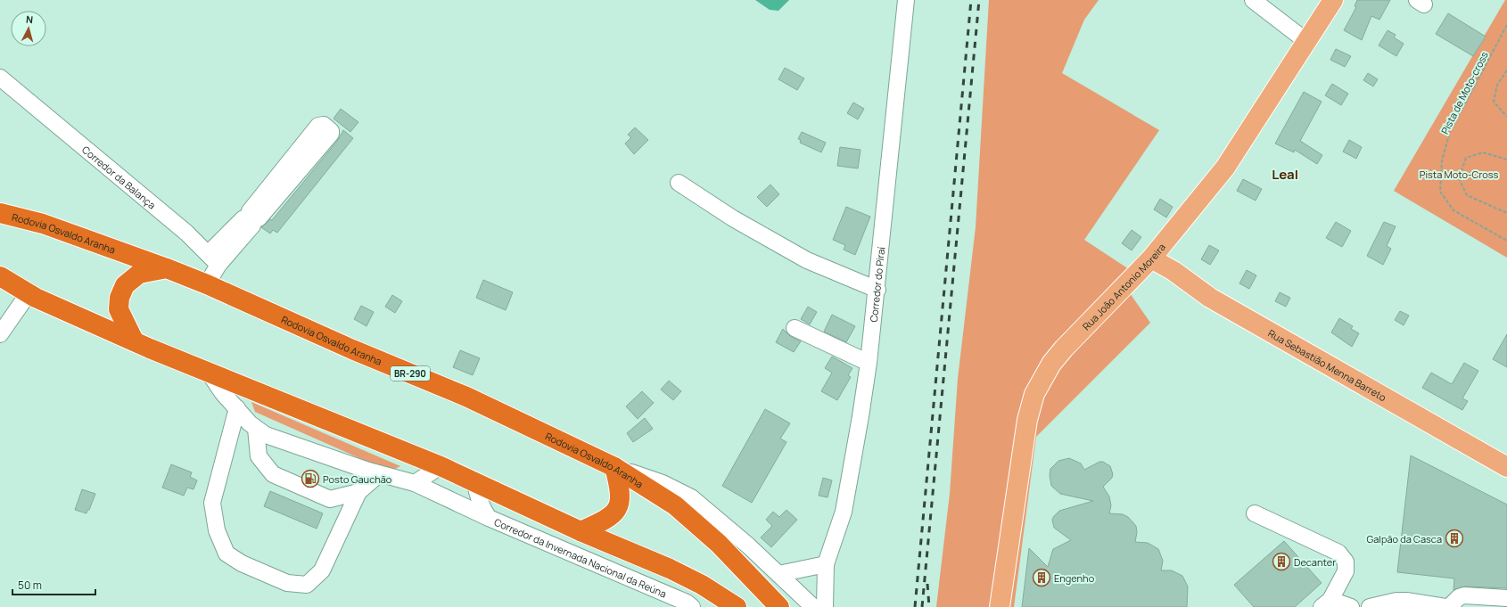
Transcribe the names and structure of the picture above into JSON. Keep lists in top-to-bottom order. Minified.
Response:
{"streets":{"highway":["Rodovia Osvaldo Aranha","BR-290"],"main road":["Rua João Antonio Moreira","Rua Sebastião Menna Barreto"],"street":["Corredor da Balança","Corredor do Piraí","Corredor da Invernada Nacional da Reúna"],"path":["Pista de Moto-cross"]},"crossings":[["Rua João Antonio Moreira","Rua Sebastião Menna Barreto"]],"districts":["Leal"],"parks":["Pista Moto-Cross"],"places":{"fuel station":["Posto Gauchão"],"building":["Galpão da Casca","Decanter","Engenho"]},"scale_bar":"50 m","north":"top"}
